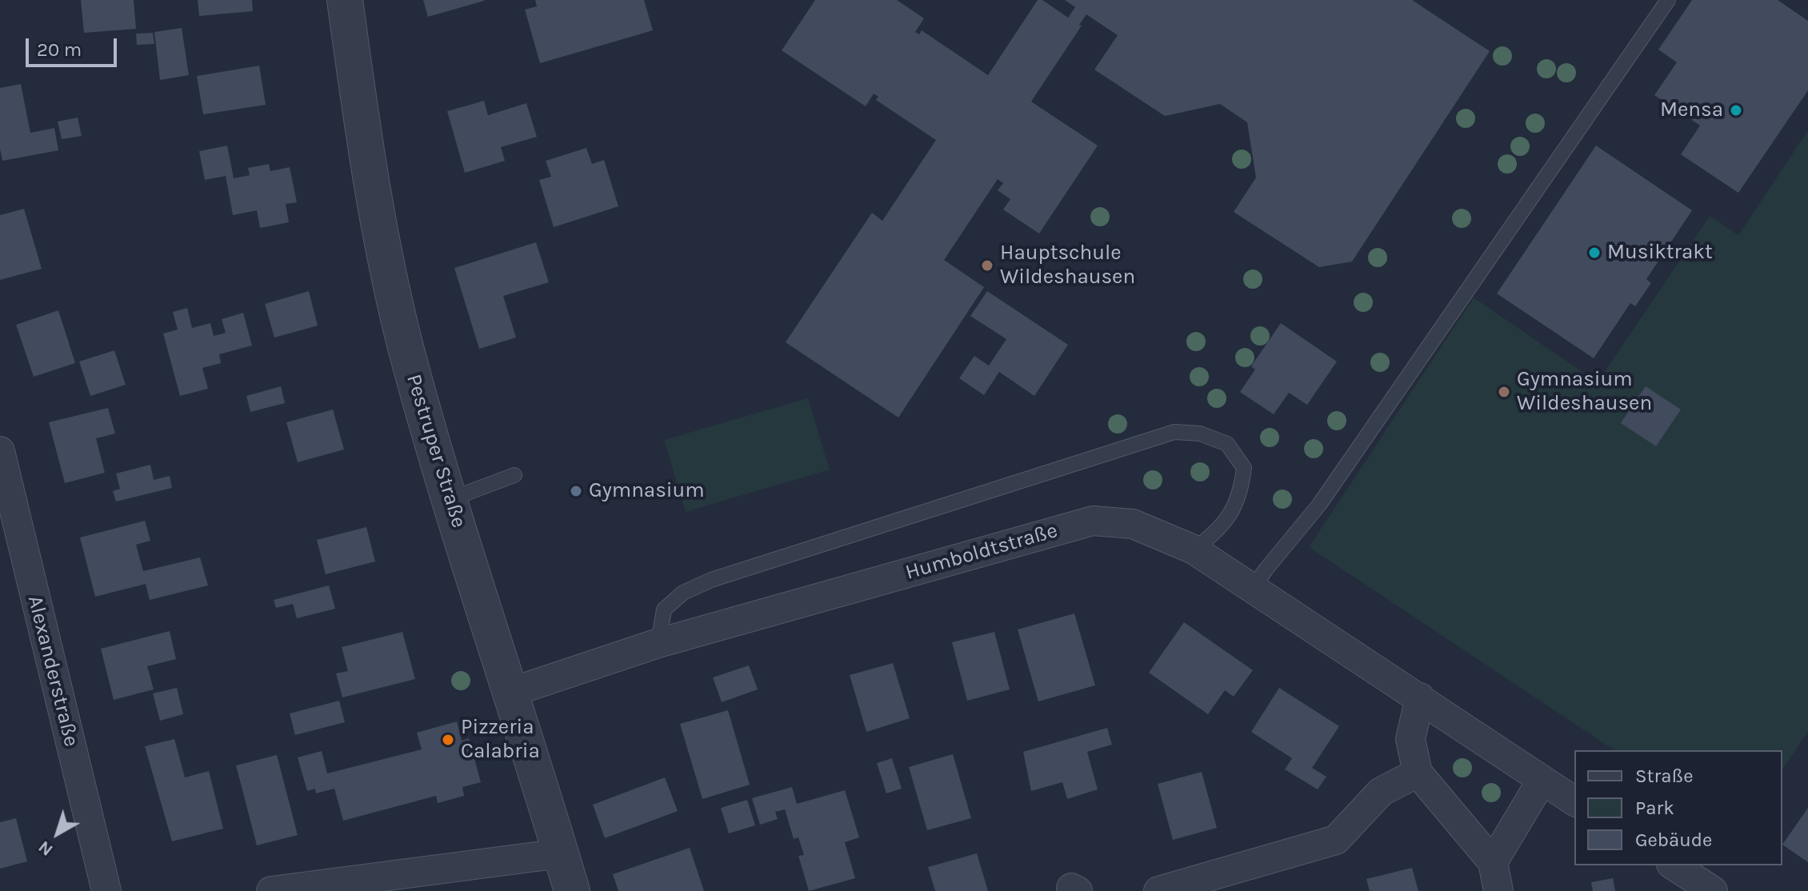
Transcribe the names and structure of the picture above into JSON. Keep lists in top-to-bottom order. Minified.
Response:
{"streets":{"street":["Pestruper Straße","Humboldtstraße","Alexanderstraße"]},"crossings":[["Pestruper Straße","Humboldtstraße"]],"places":["Mensa","Musiktrakt","Hauptschule Wildeshausen","Gymnasium Wildeshausen","Gymnasium","Pizzeria Calabria"],"legend":["Straße","Park","Gebäude"],"scale_bar":"20 m","north":"bottom left"}
